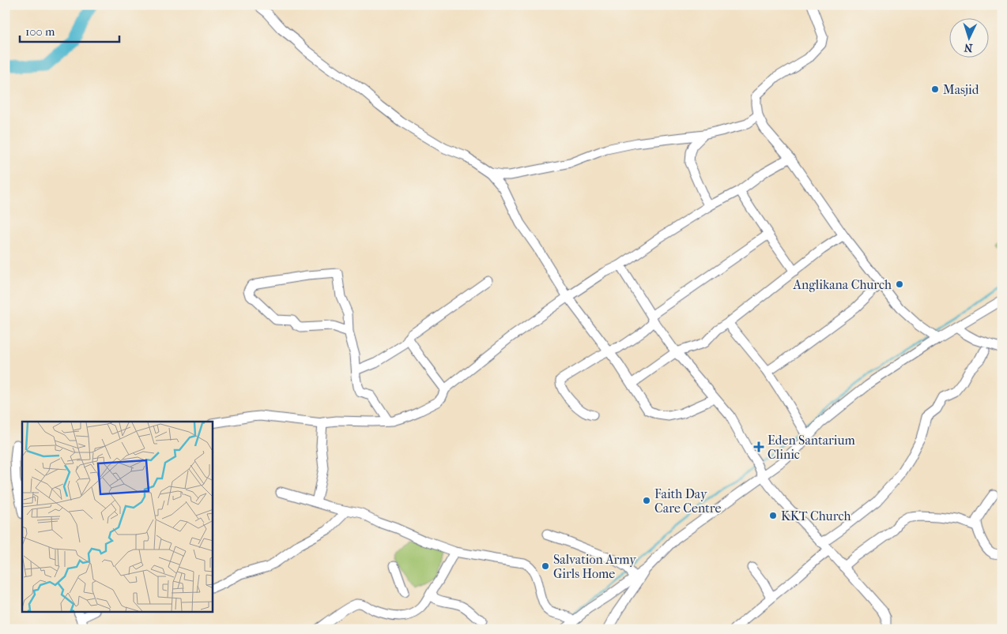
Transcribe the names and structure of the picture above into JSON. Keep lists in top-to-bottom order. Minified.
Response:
{"places":{"other":["Masjid","Anglikana Church","Faith Day Care Centre","KKT Church","Salvation Army Girls Home"],"health":["Eden Santarium Clinic"]},"scale_bar":"100 m","north":"bottom"}
